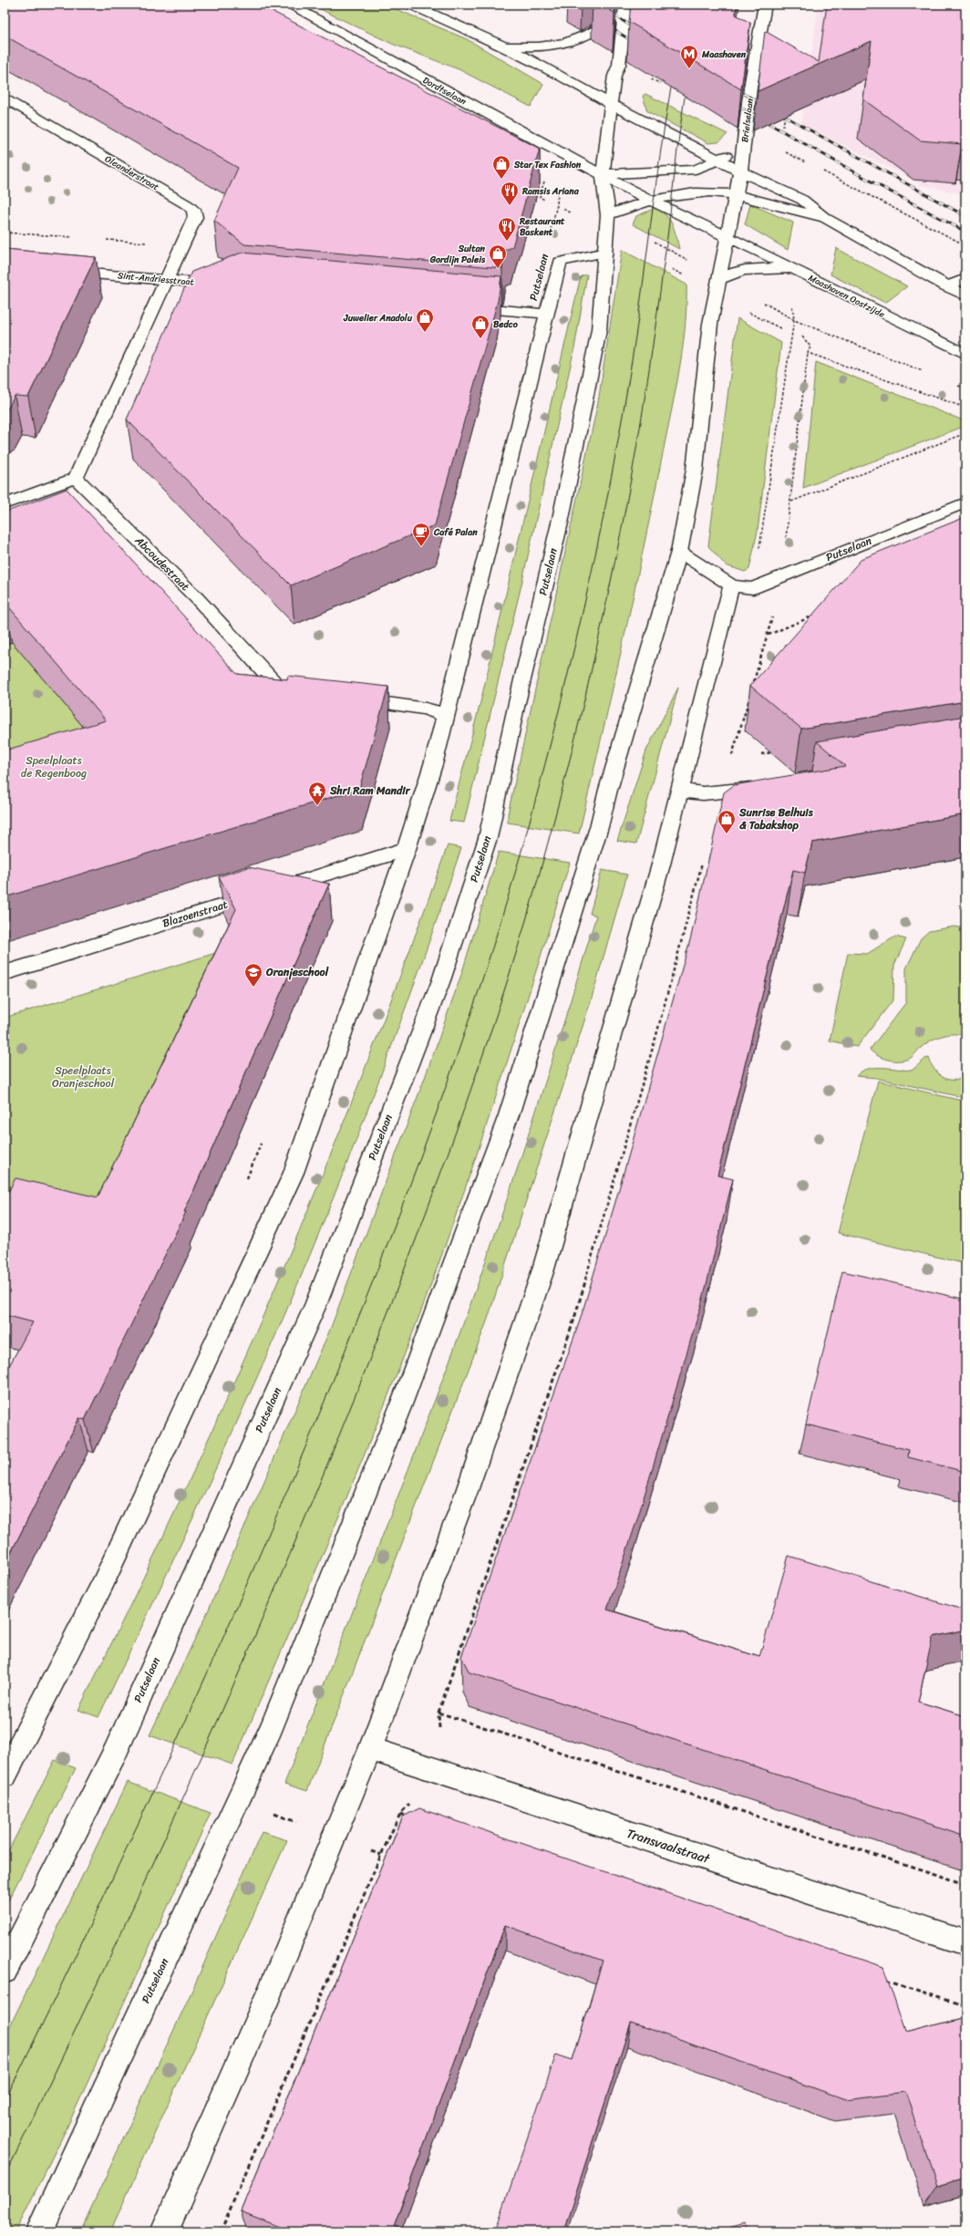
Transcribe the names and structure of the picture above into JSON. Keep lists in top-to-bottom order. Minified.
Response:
{"streets":{"main road":["Dordtselaan","Brielselaan","Oleanderstraat","Putselaan","Sint-Andriesstraat","Maashaven Oostzijde","Abcoudestraat","Blazoenstraat","Transvaalstraat"]},"crossings":[["Dordtselaan","Brielselaan"],["Dordtselaan","Putselaan"],["Dordtselaan","Maashaven Oostzijde"],["Brielselaan","Putselaan"],["Brielselaan","Maashaven Oostzijde"],["Oleanderstraat","Sint-Andriesstraat"],["Putselaan","Maashaven Oostzijde"],["Putselaan","Blazoenstraat"]],"parks":["Speelplaats de Regenboog","Speelplaats Oranjeschool"],"places":{"metro station":["Maashaven"],"shop":["Star Tex Fashion","Sultan Gordijn Paleis","Juwelier Anadolu","Bedco","Sunrise Belhuis & Tabakshop"],"restaurant":["Ramsis Ariana","Restaurant Baskent"],"cafe":["Café Palan"],"temple":["Shri Ram Mandir"],"school or university":["Oranjeschool"]}}
